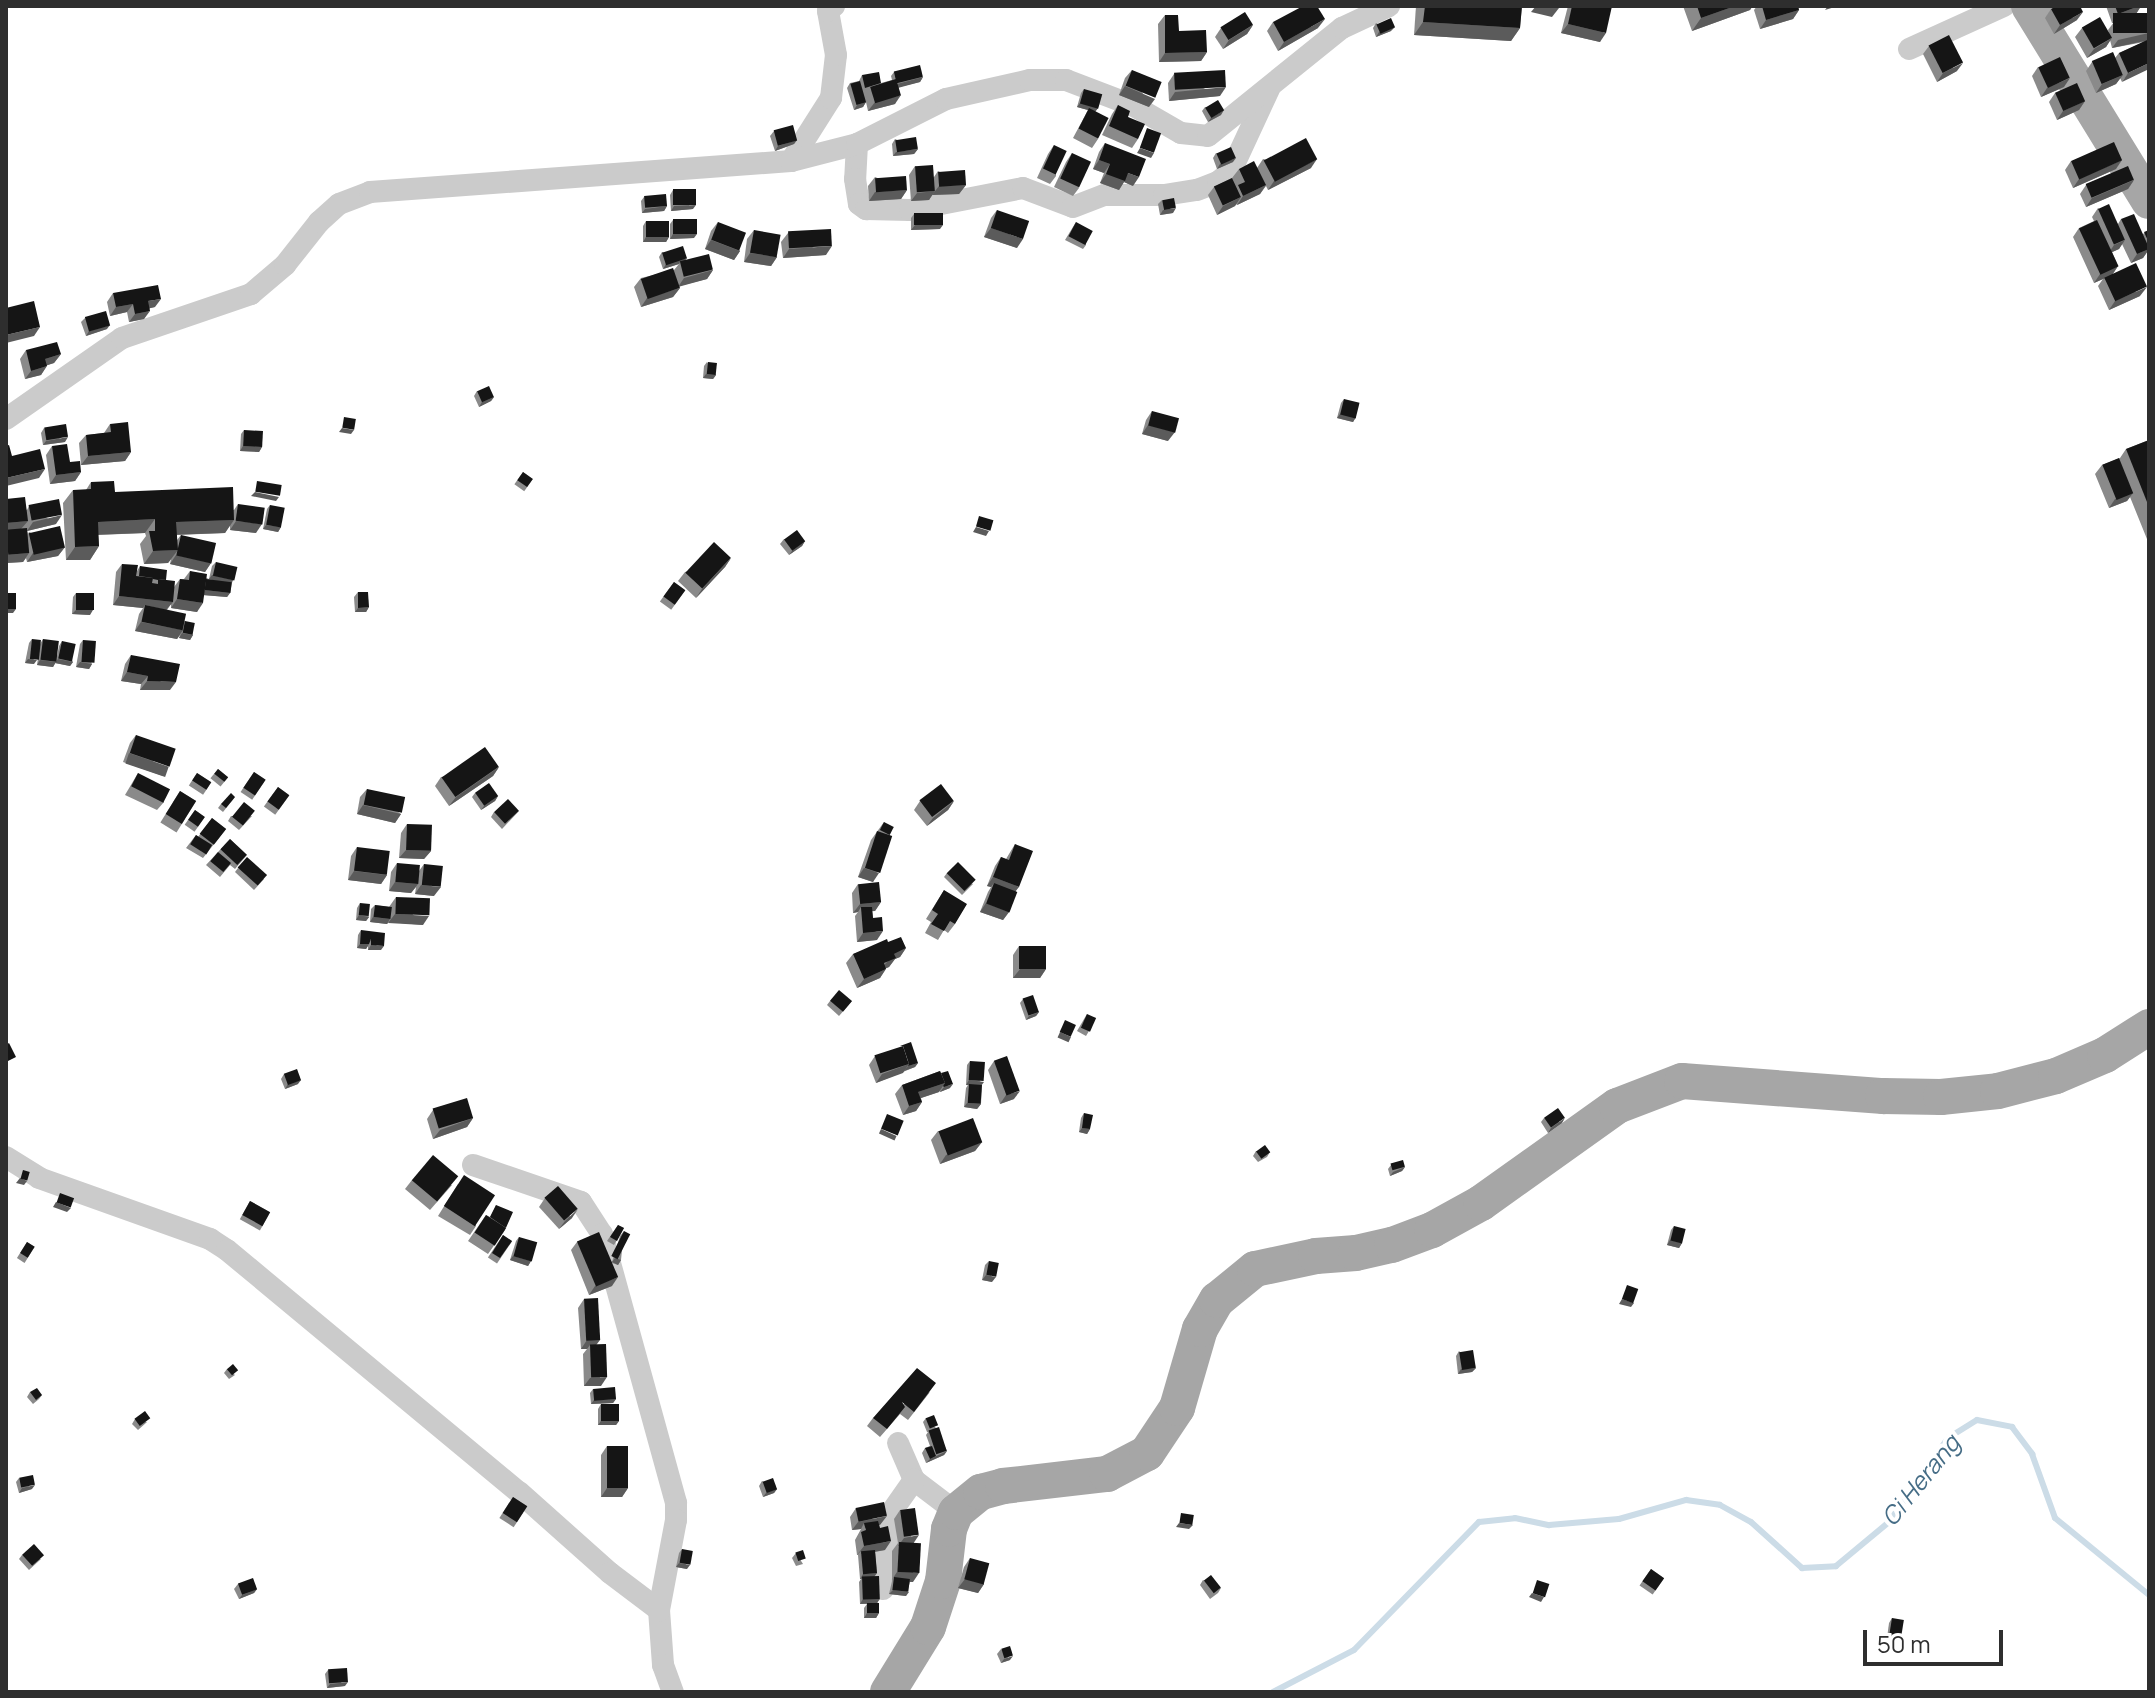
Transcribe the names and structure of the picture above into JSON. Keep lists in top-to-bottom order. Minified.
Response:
{"water":["Ci Herang"],"scale_bar":"50 m"}
